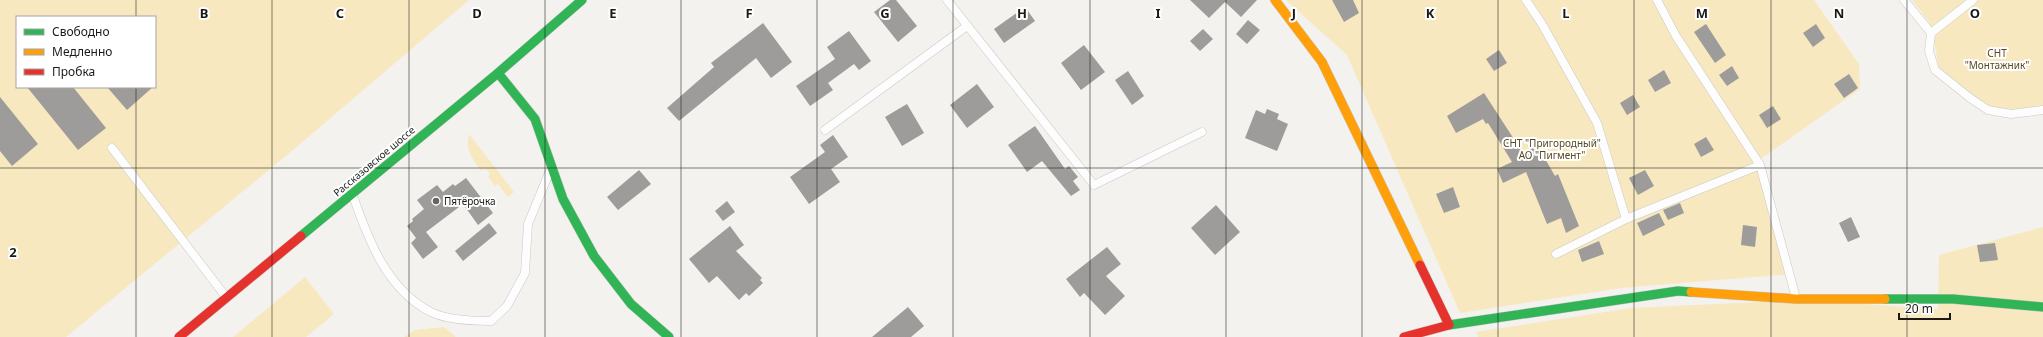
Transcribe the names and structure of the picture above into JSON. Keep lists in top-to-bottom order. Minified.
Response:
{"streets":{"street":["Рассказовское шоссе"]},"parks":["СНТ \"Монтажник\"","СНТ \"Пригородный\" АО \"Пигмент\""],"places":["Пятёрочка"],"legend":["Свободно","Медленно","Пробка"],"scale_bar":"20 m","grid":{"columns":["B","C","D","E","F","G","H","I","J","K","L","M","N","O"],"rows":["2"]}}
